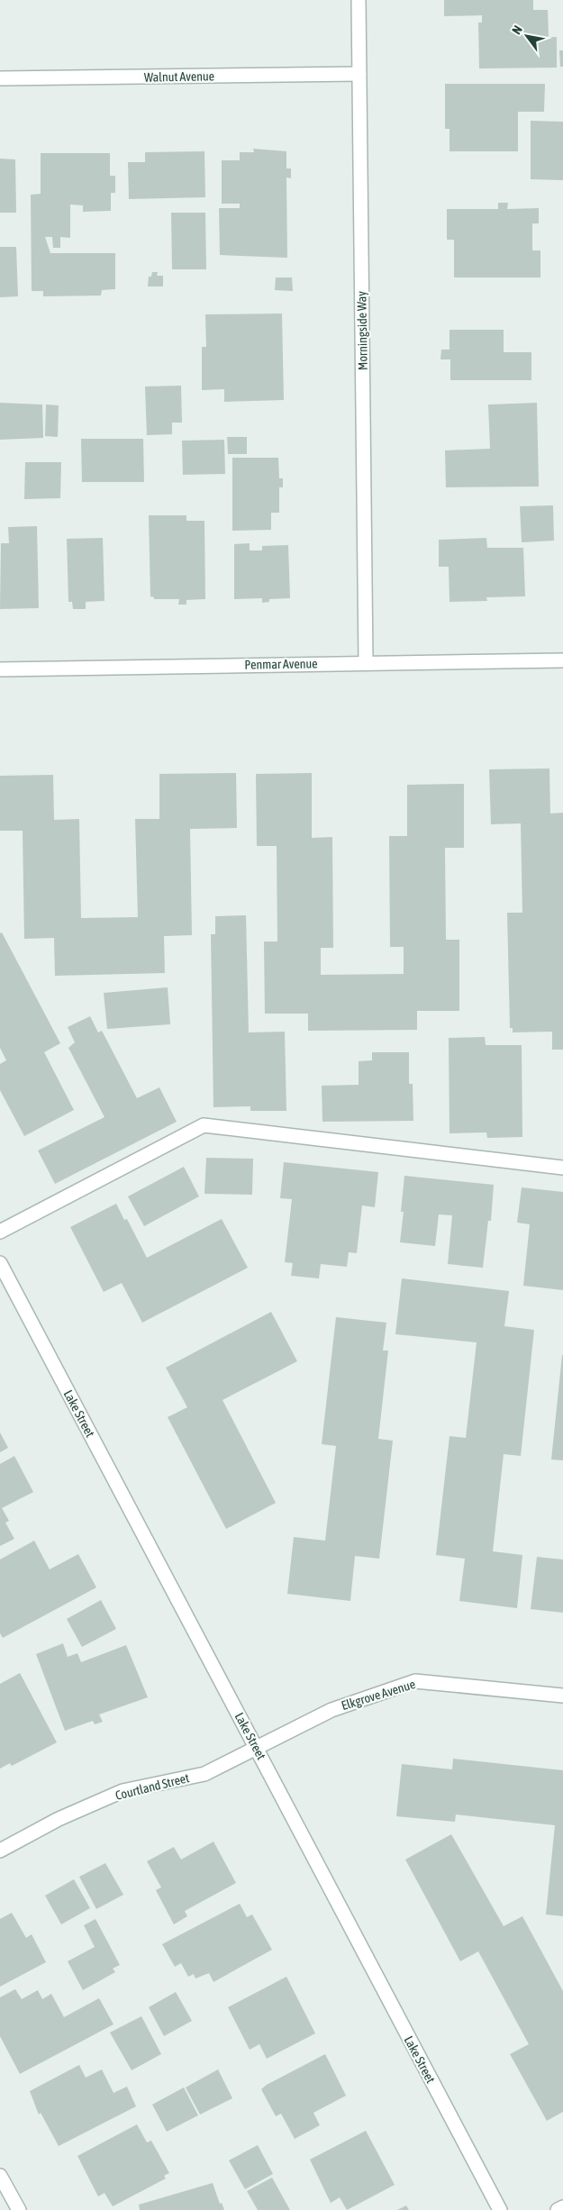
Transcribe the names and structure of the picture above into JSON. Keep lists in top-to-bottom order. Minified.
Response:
{"streets":{"street":["Walnut Avenue","Morningside Way","Penmar Avenue","Lake Street","Elkgrove Avenue","Courtland Street"]},"crossings":[["Walnut Avenue","Morningside Way"],["Morningside Way","Penmar Avenue"],["Lake Street","Elkgrove Avenue"],["Lake Street","Courtland Street"],["Elkgrove Avenue","Courtland Street"]],"north":"top left"}
